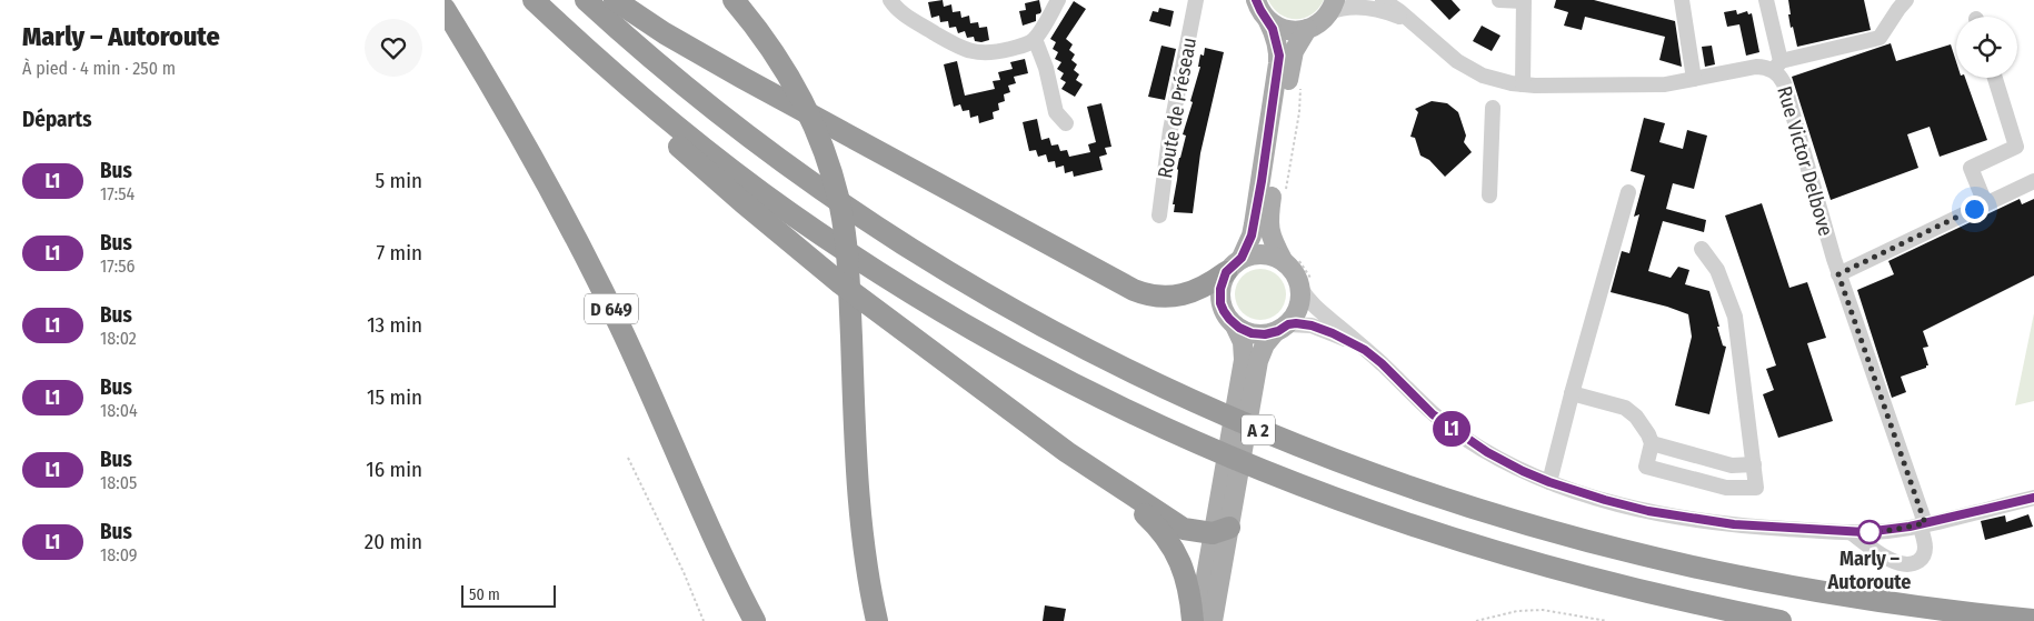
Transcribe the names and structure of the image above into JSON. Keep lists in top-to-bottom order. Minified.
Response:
{"streets":{"highway":["D 649","A 2"],"street":["Route de Préseau","Rue Victor Delbove"]},"places":["Marly – Autoroute"],"lines":["bus line L1"],"scale_bar":"50 m","page":{"heading":[["Marly – Autoroute","À pied · 4 min · 250 m"],"Départs"],"on_map":"L1","list":[{"mark":"L1","name":"Bus","note":"17:54","value":"5 min"},{"mark":"L1","name":"Bus","note":"17:56","value":"7 min"},{"mark":"L1","name":"Bus","note":"18:02","value":"13 min"},{"mark":"L1","name":"Bus","note":"18:04","value":"15 min"},{"mark":"L1","name":"Bus","note":"18:05","value":"16 min"},{"mark":"L1","name":"Bus","note":"18:09","value":"20 min"}],"scale":"50 m"}}
